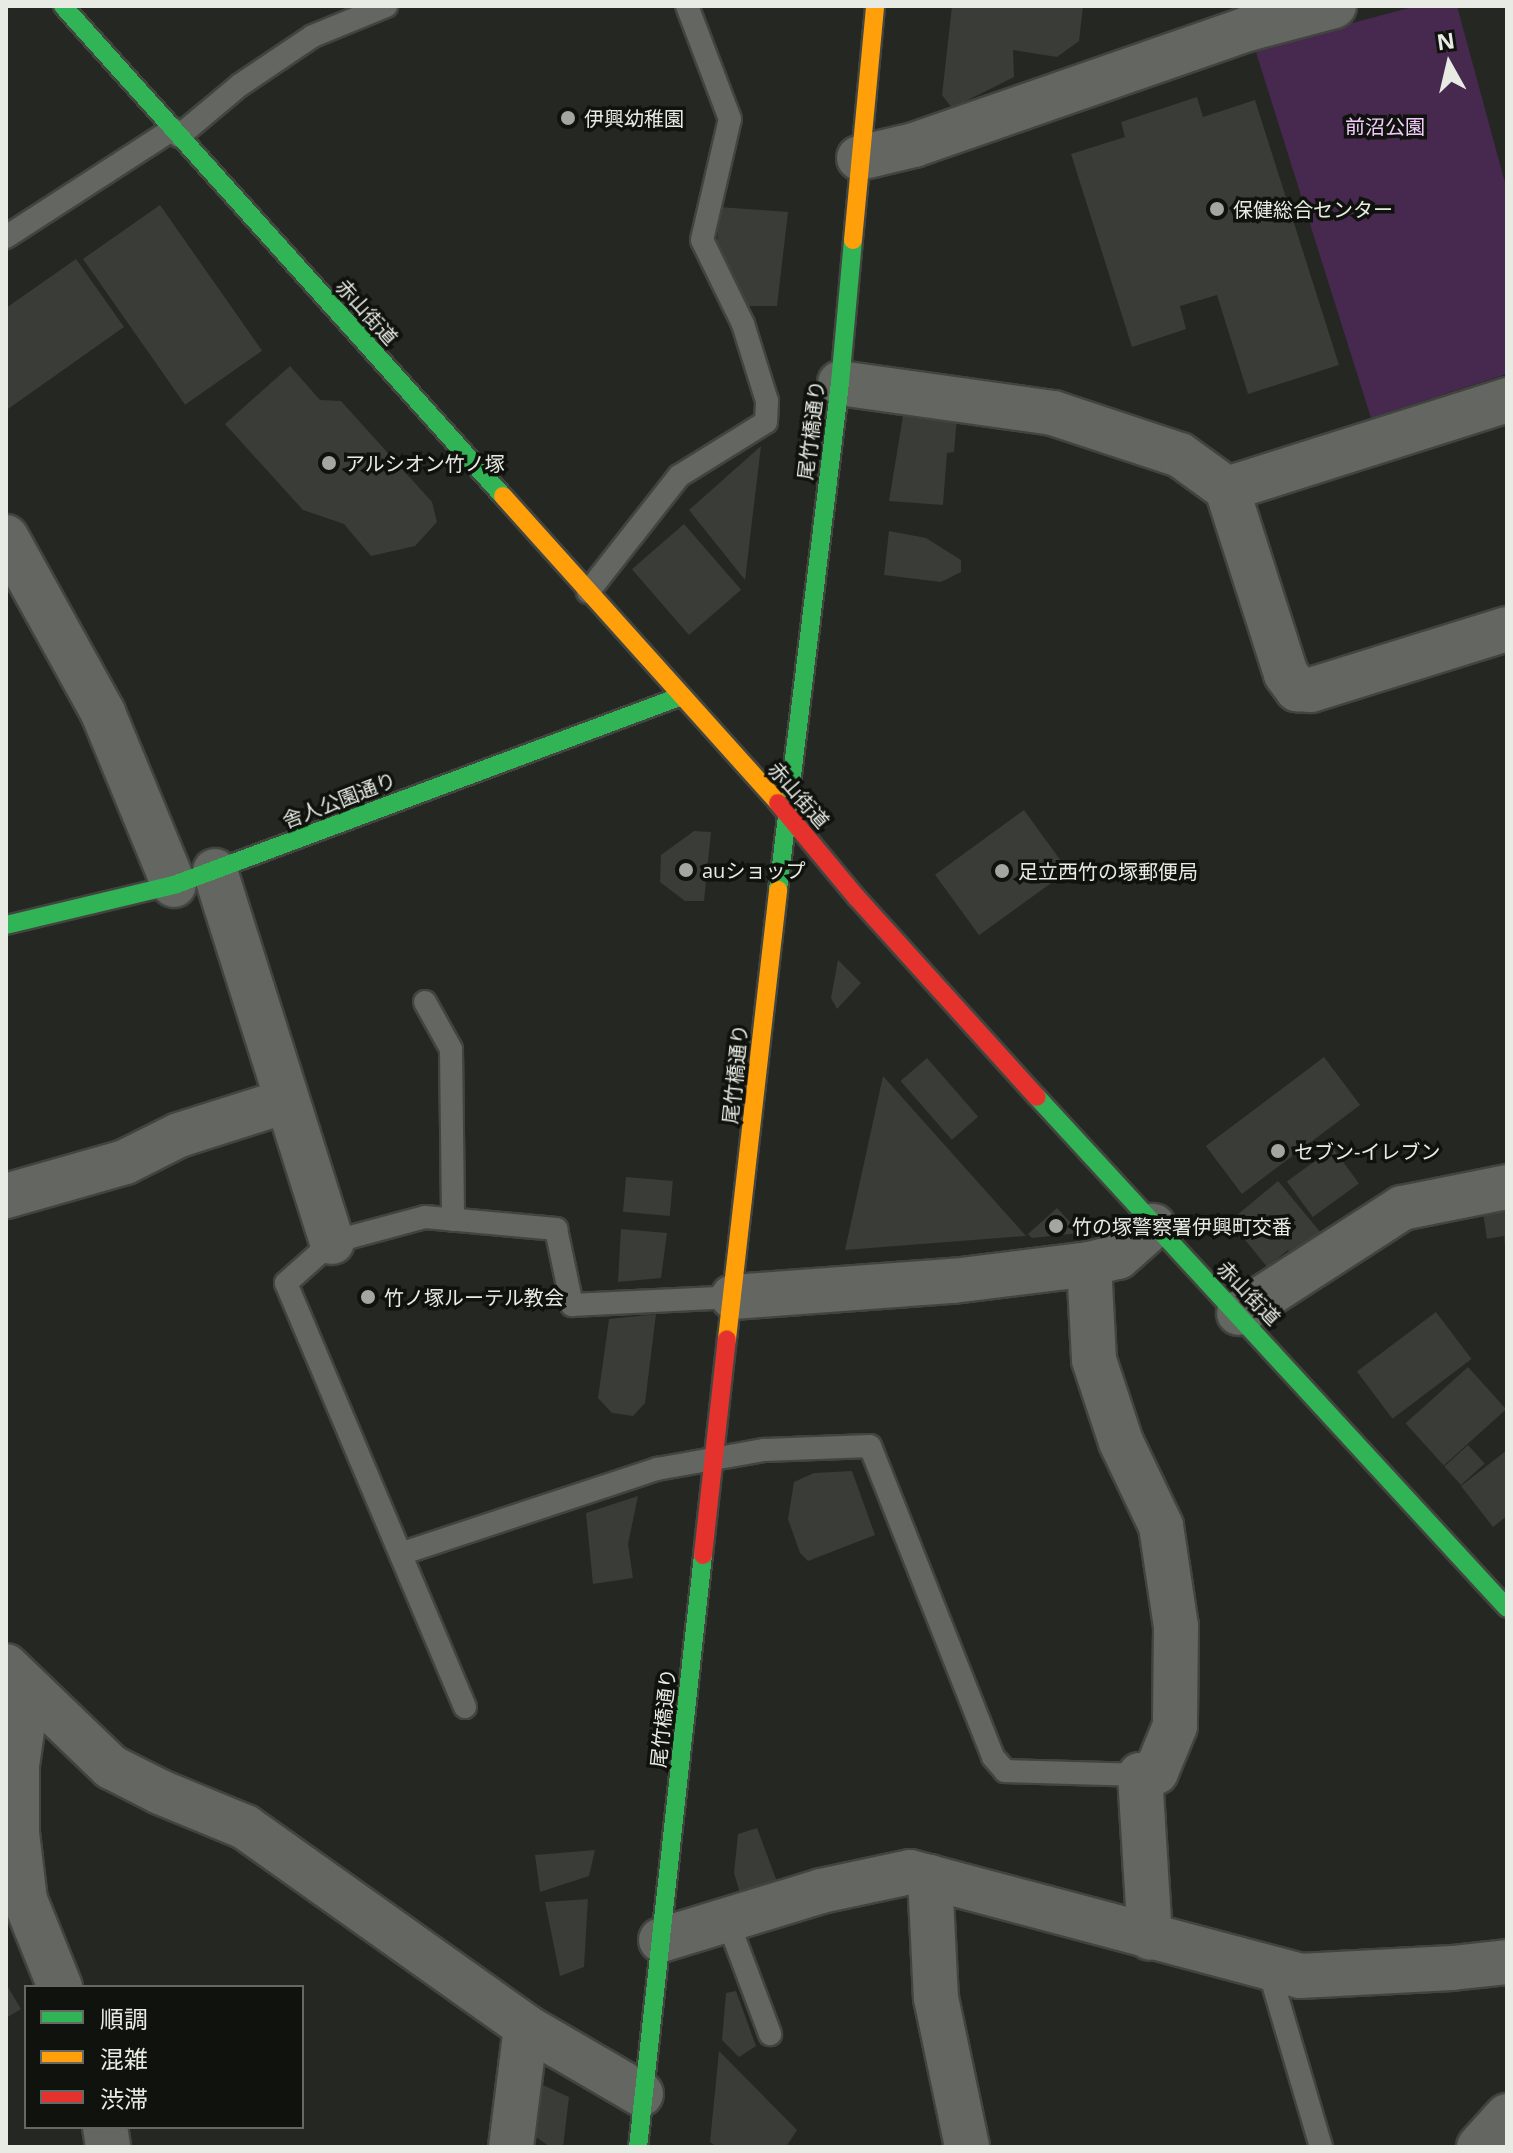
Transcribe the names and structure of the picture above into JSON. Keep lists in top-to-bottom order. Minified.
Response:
{"streets":{"street":["赤山街道","尾竹橋通り","舎人公園通り"]},"crossings":[["赤山街道","尾竹橋通り"],["赤山街道","舎人公園通り"]],"parks":["前沼公園"],"places":["伊興幼稚園","保健総合センター","アルシオン竹ノ塚","auショップ","足立西竹の塚郵便局","セブン-イレブン","竹の塚警察署伊興町交番","竹ノ塚ルーテル教会"],"legend":["順調","混雑","渋滞"],"north":"top"}
